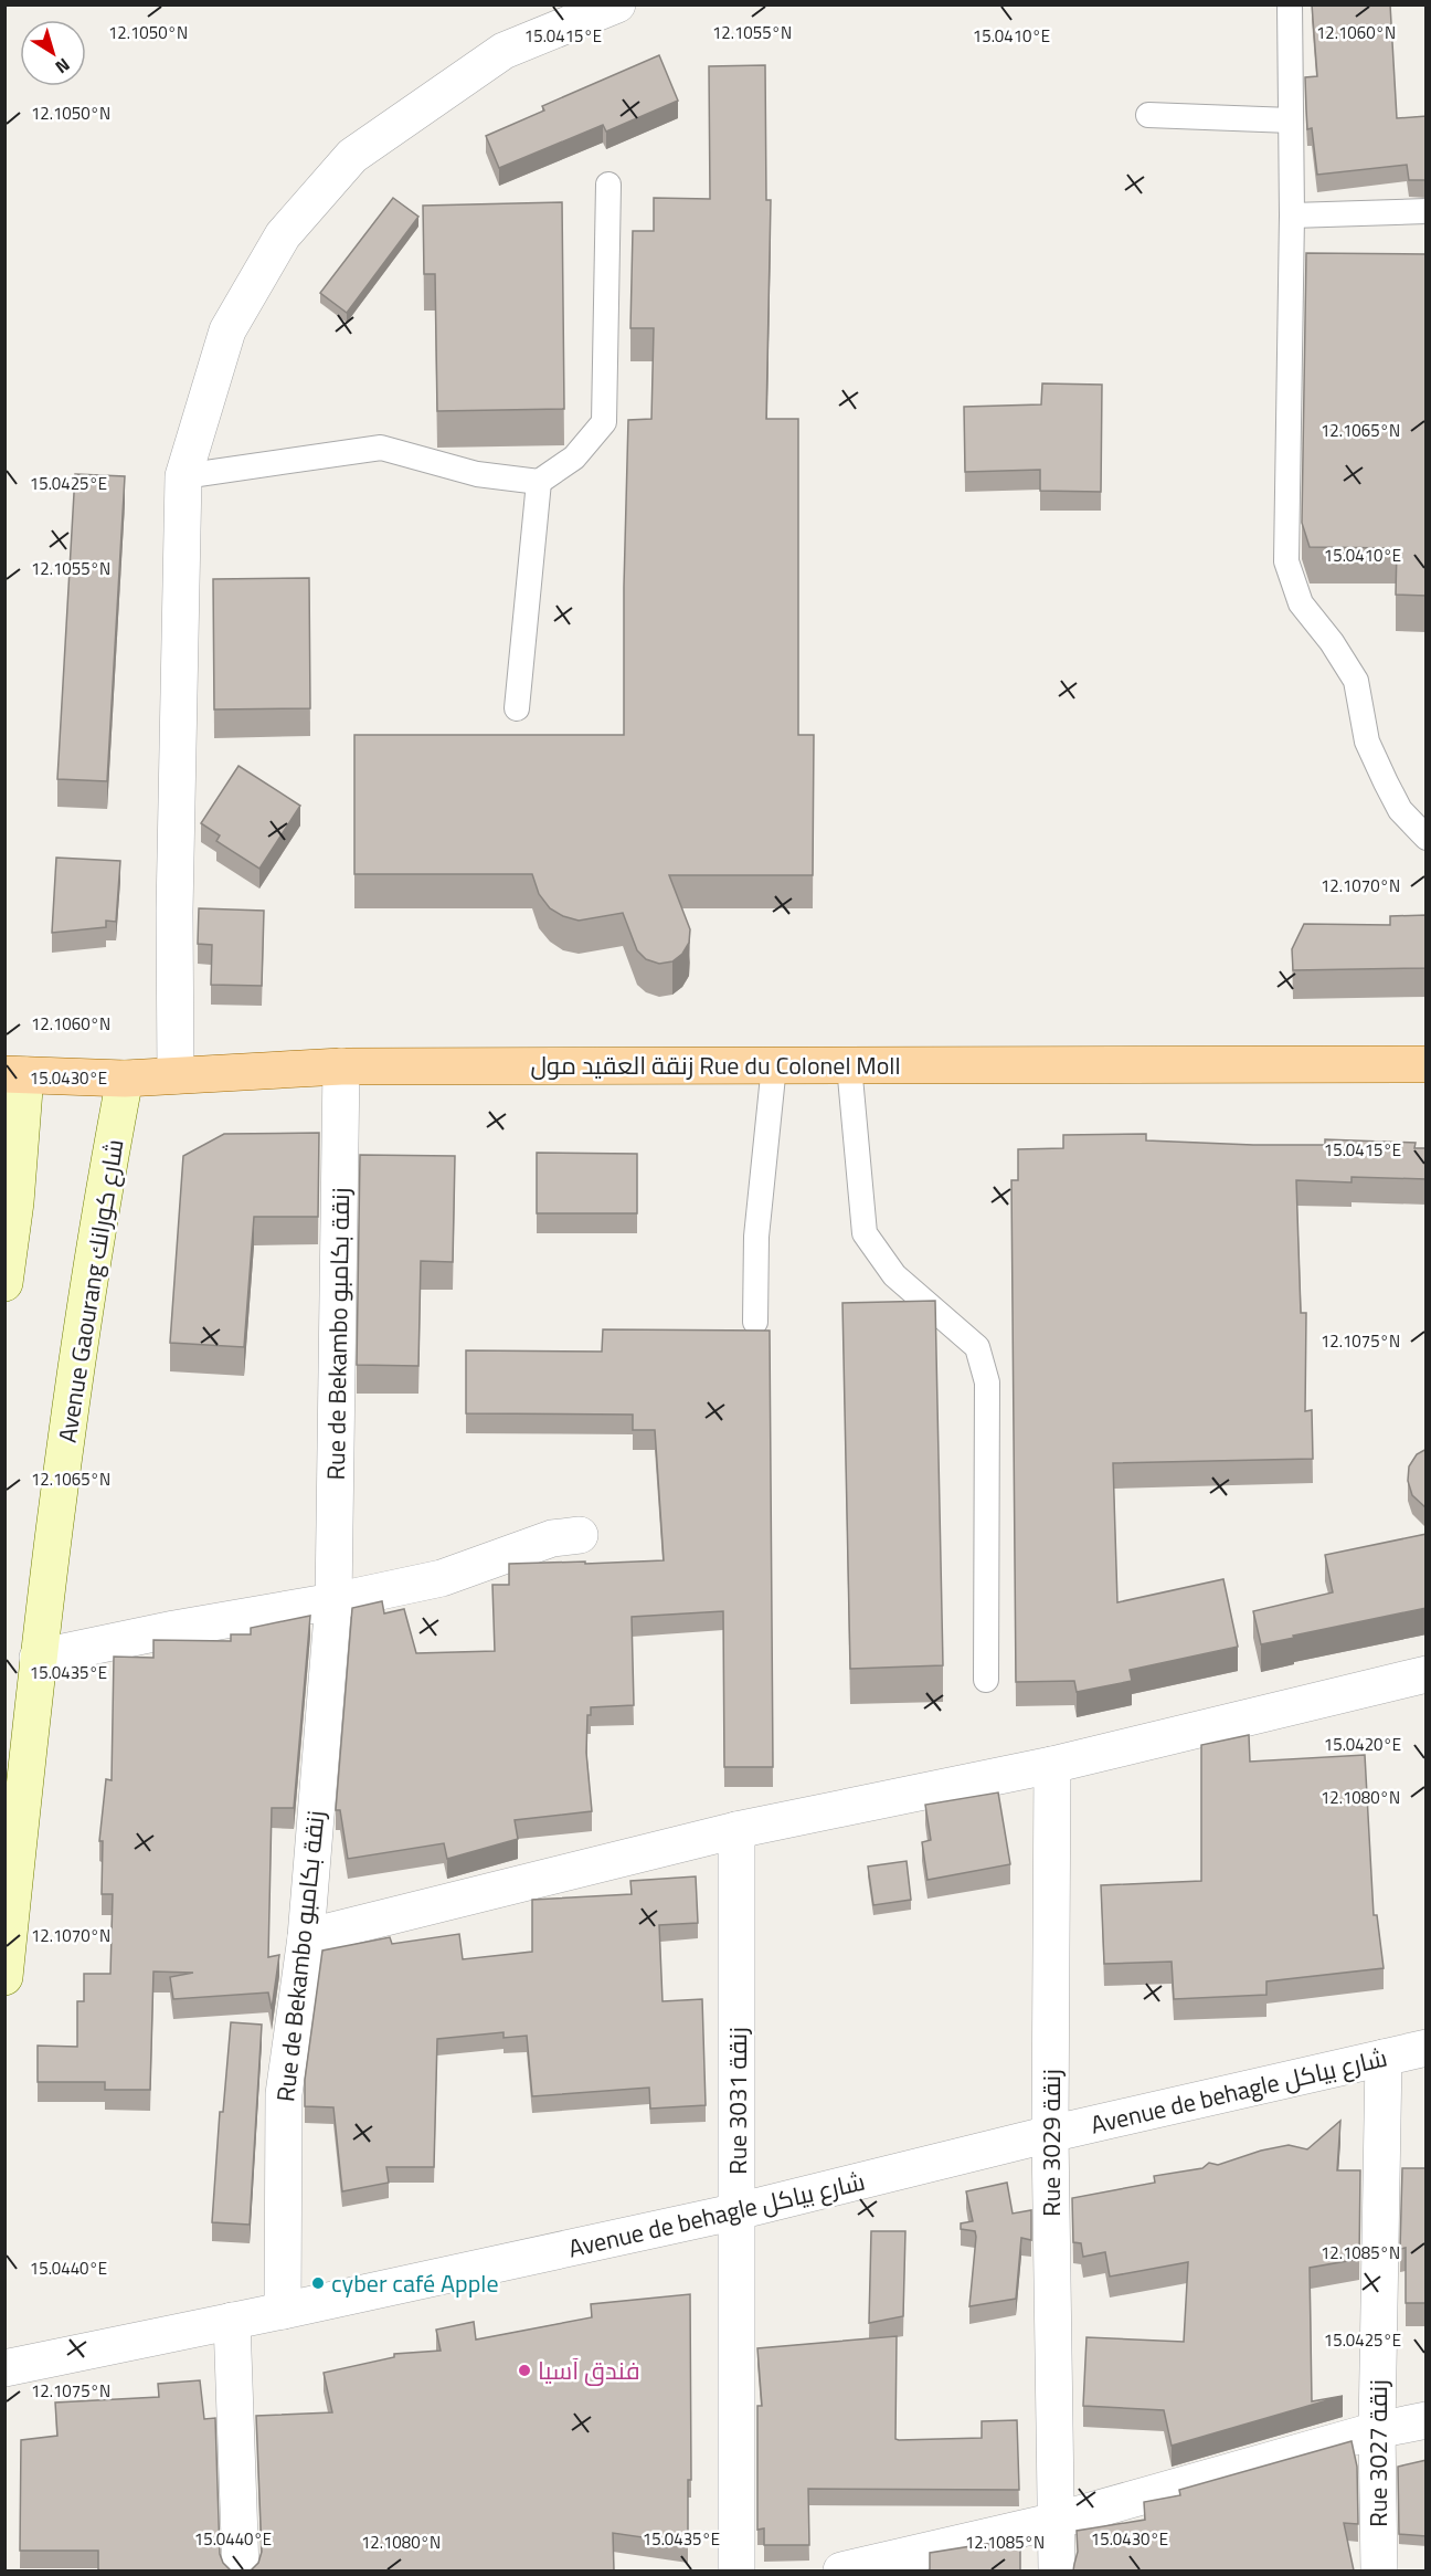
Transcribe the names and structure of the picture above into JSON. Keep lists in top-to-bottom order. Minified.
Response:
{"streets":{"main road":["زنقة العقيد مول Rue du Colonel Moll","Avenue Gaourang شارع كورانك"],"street":["Rue de Bekambo زنقة بكامبو","Avenue de behagle شارع بياكل","Rue 3031 زنقة","Rue 3029 زنقة","Rue 3027 زنقة"]},"crossings":[["زنقة العقيد مول Rue du Colonel Moll","Avenue Gaourang شارع كورانك"],["زنقة العقيد مول Rue du Colonel Moll","Rue de Bekambo زنقة بكامبو"],["Rue de Bekambo زنقة بكامبو","Avenue de behagle شارع بياكل"],["Avenue de behagle شارع بياكل","Rue 3031 زنقة"],["Avenue de behagle شارع بياكل","Rue 3029 زنقة"],["Avenue de behagle شارع بياكل","Rue 3027 زنقة"]],"places":["cyber café Apple","فندق آسيا"],"north":"bottom right","coordinates":["12.1050°N","12.1055°N","12.1060°N","15.0410°E","15.0415°E","12.1065°N","15.0425°E","12.1070°N","15.0430°E","12.1075°N","15.0435°E","15.0420°E","12.1080°N","12.1085°N","15.0440°E"]}
